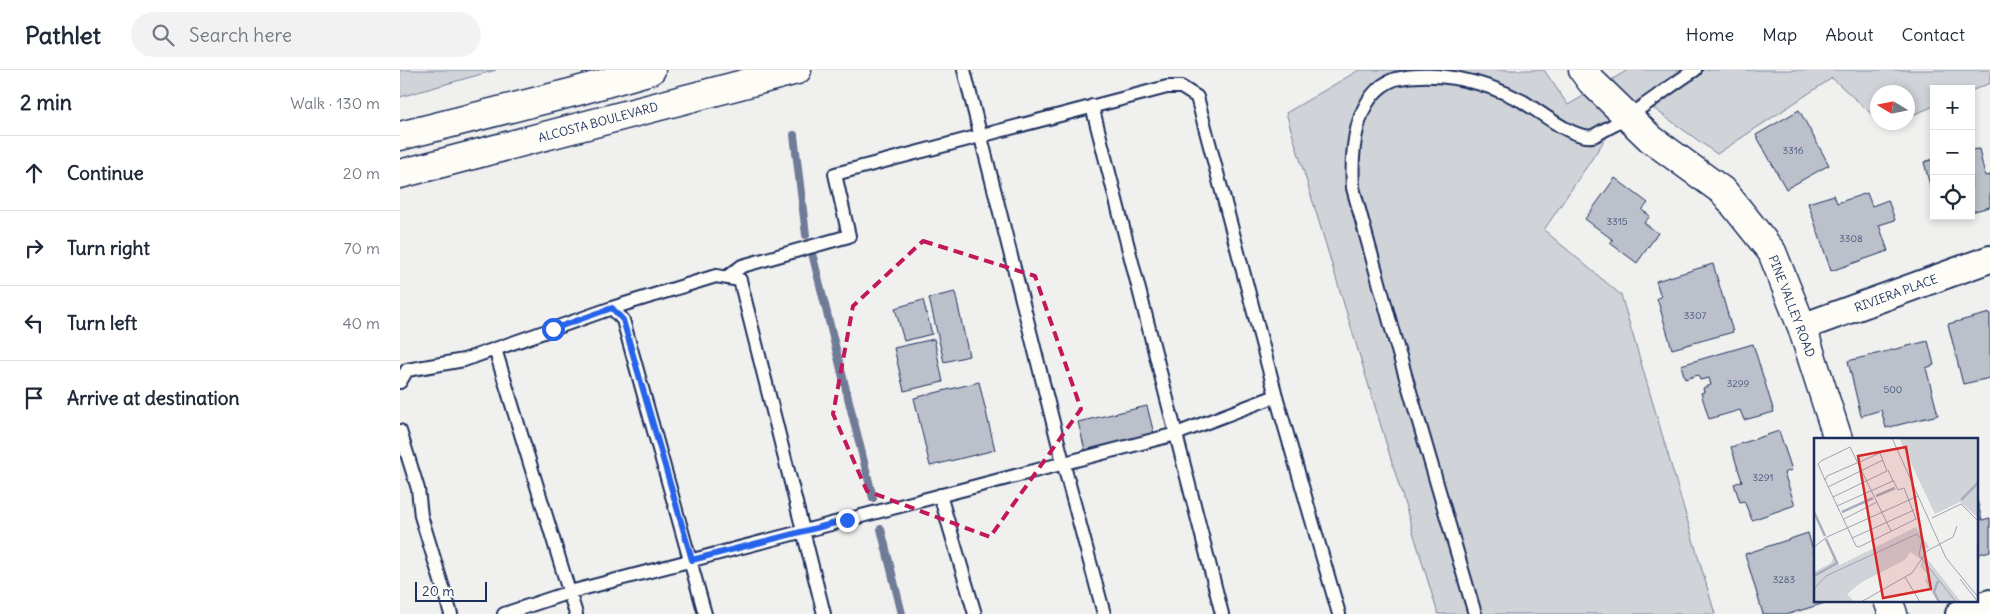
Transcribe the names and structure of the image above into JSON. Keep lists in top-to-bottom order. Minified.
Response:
{"streets":{"main road":["ALCOSTA BOULEVARD","PINE VALLEY ROAD"],"street":["RIVIERA PLACE"]},"crossings":[["RIVIERA PLACE","PINE VALLEY ROAD"]],"house_numbers":["3316","3315","3308","3307","3299","500","3291","3283"],"scale_bar":"20 m","north":"left","page":{"header":"Pathlet","search":"Search here","nav":["Home","Map","About","Contact"],"heading":["2 min","Walk · 130 m"],"map_buttons":["+","−"],"list":[["Continue","20 m"],["Turn right","70 m"],["Turn left","40 m"],"Arrive at destination"],"scale":"20 m"}}
